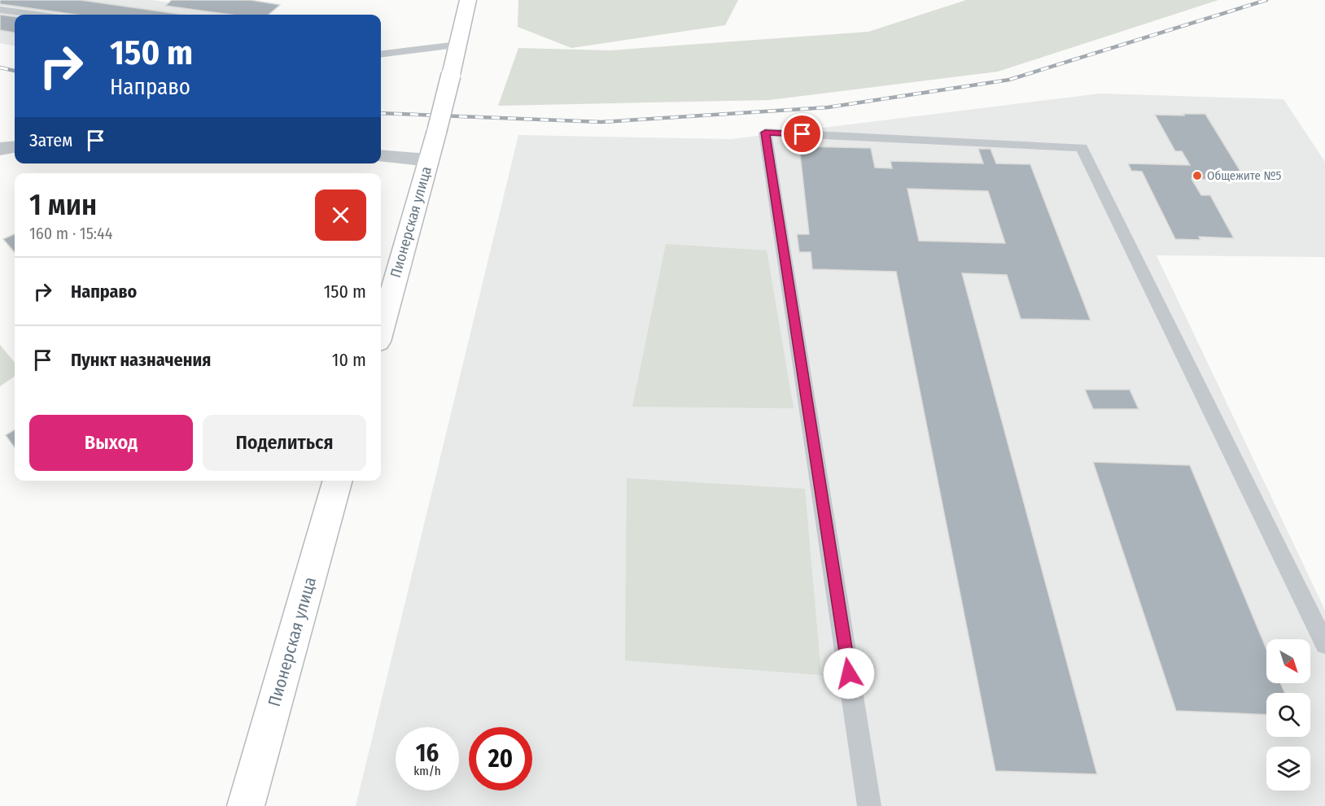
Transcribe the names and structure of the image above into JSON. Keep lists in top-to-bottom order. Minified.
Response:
{"streets":{"main road":["Пионерская улица"]},"places":["Общежите №5"],"north":"bottom right","page":{"turn":["150 m","Направо"],"then":"Затем","heading":["1 мин","160 m · 15:44"],"list":[{"name":"Направо","value":"150 m"},{"name":"Пункт назначения","value":"10 m"}],"buttons":["Выход","Поделиться"],"speed":"16 km/h","limit":"20"}}
